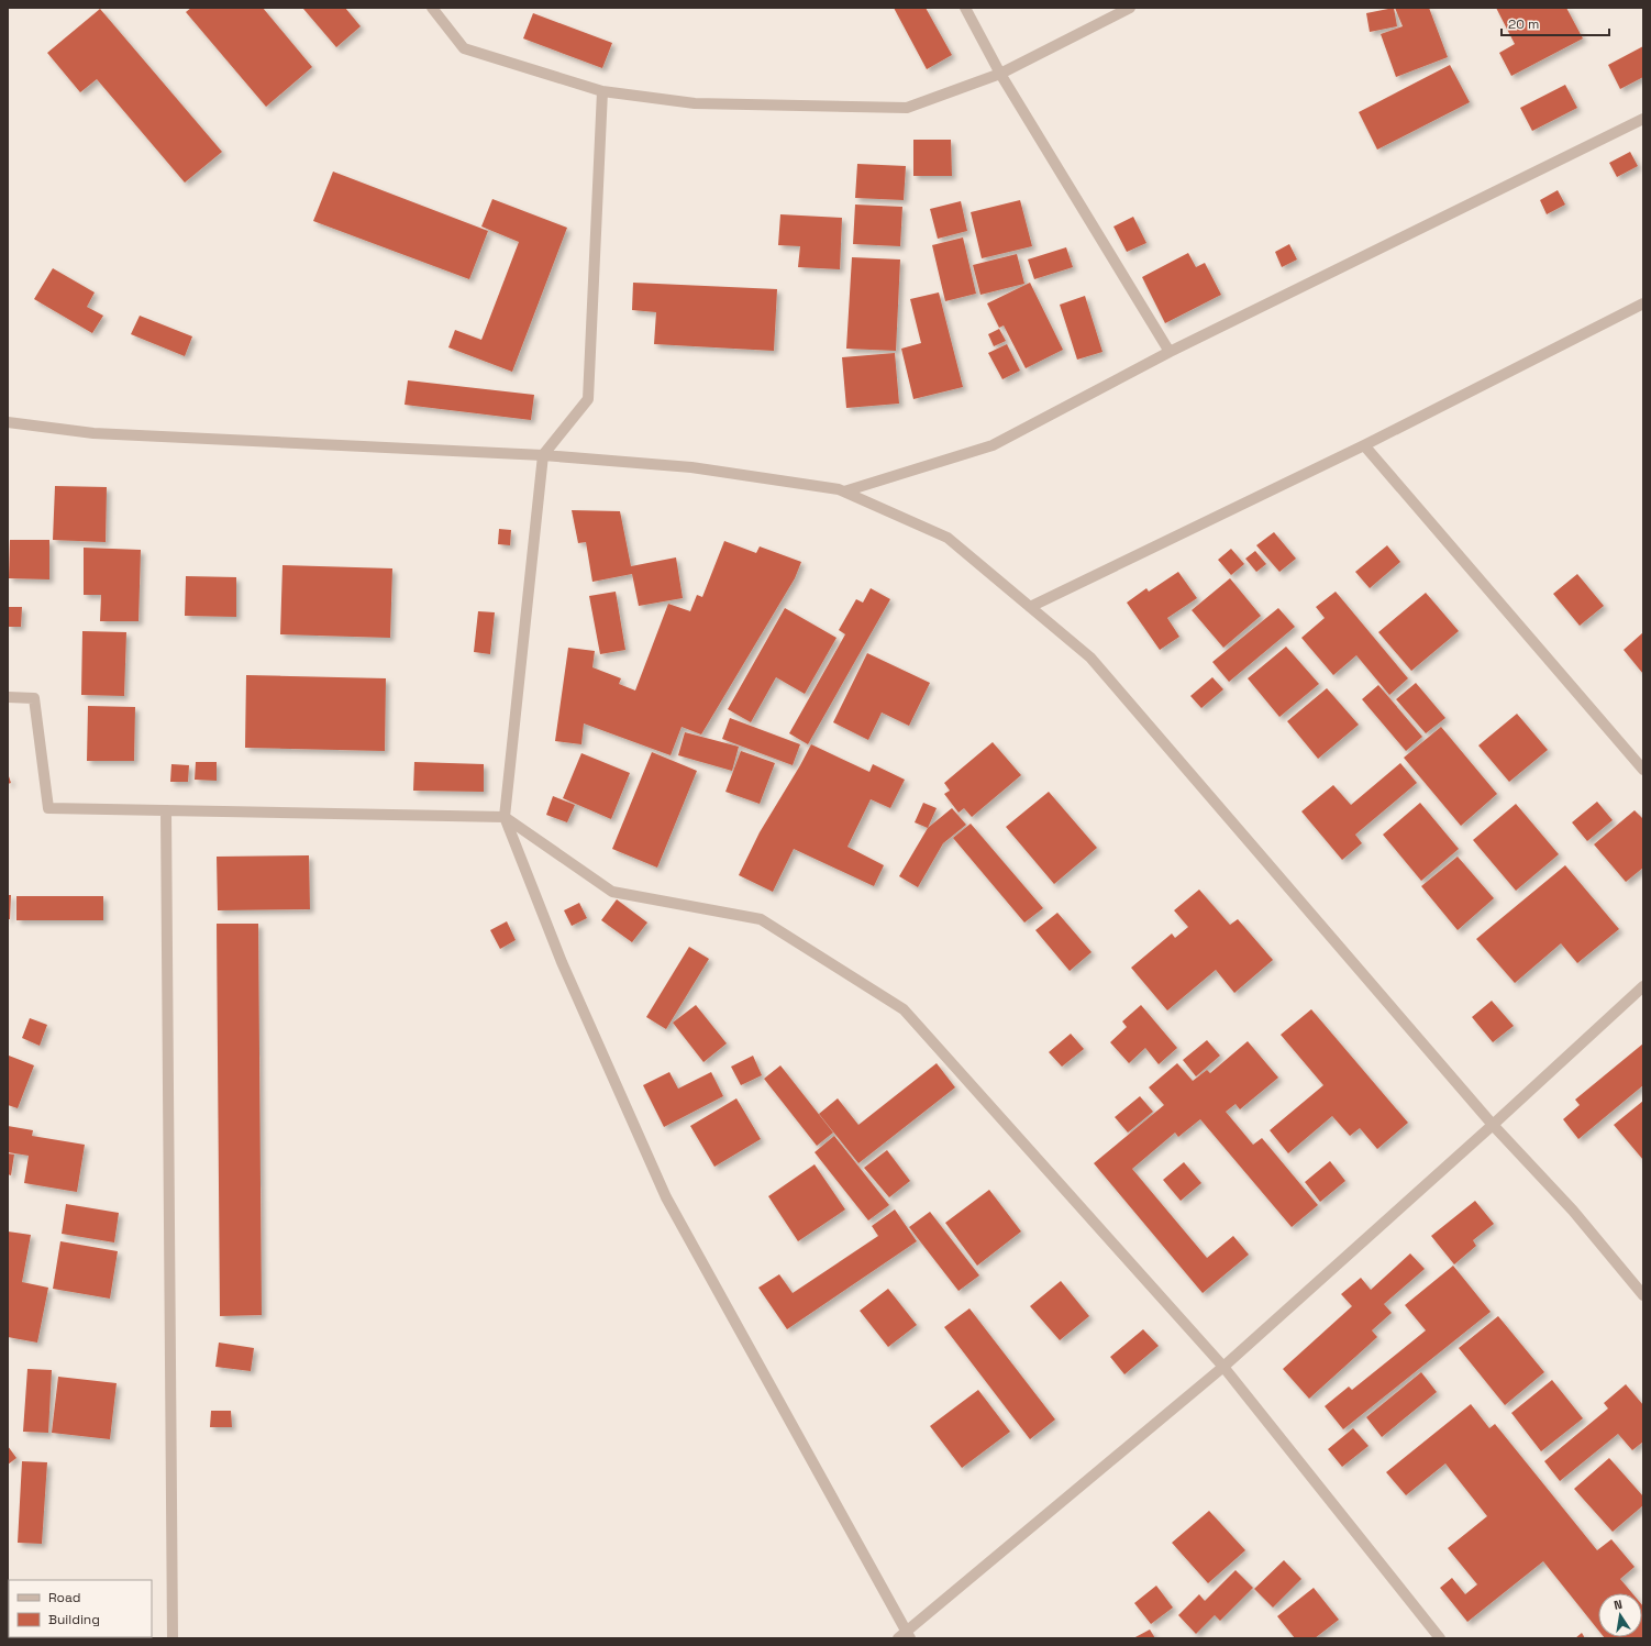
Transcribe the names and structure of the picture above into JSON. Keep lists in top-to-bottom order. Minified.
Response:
{"legend":["Road","Building"],"scale_bar":"20 m","north":"top"}
